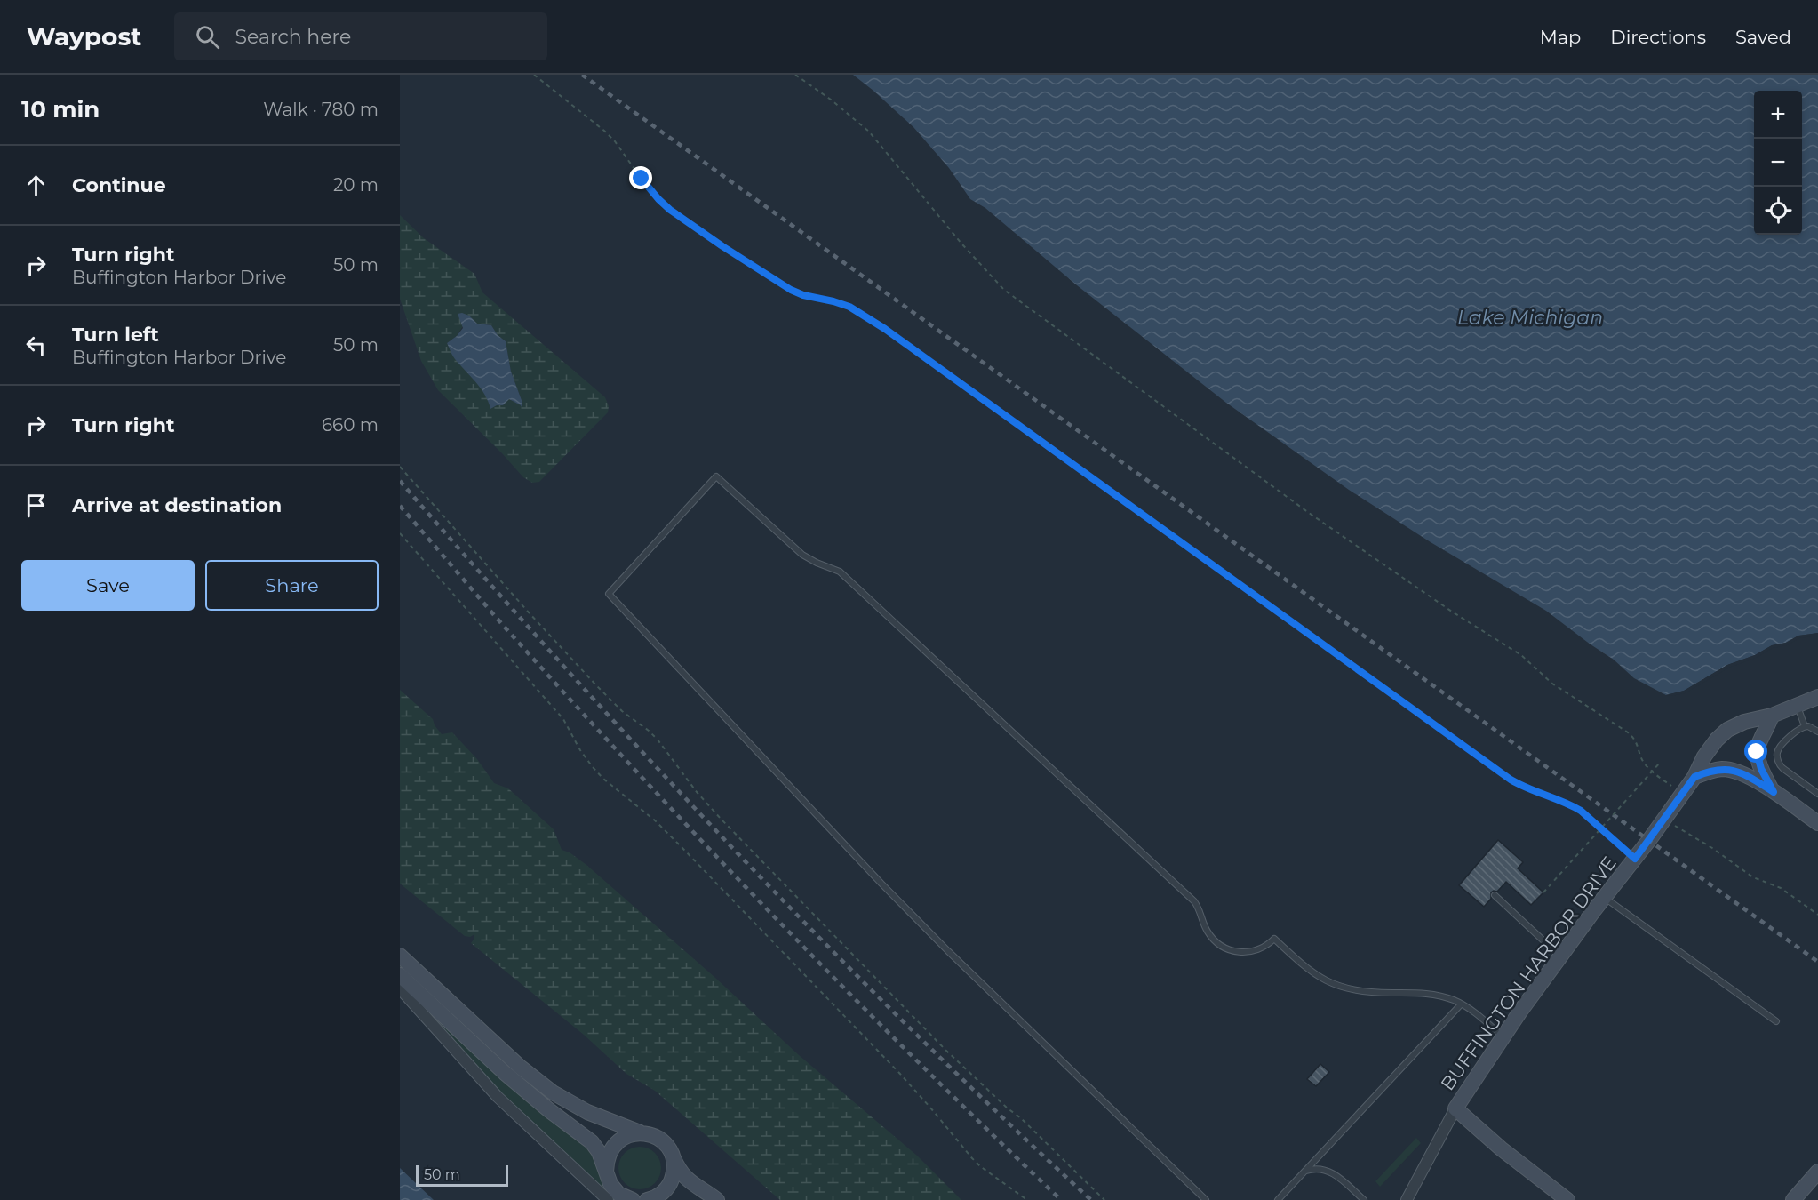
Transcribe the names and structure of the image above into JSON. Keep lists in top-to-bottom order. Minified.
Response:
{"streets":{"street":["BUFFINGTON HARBOR DRIVE"]},"water":["Lake Michigan"],"scale_bar":"50 m","page":{"header":"Waypost","search":"Search here","nav":["Map","Directions","Saved"],"heading":["10 min","Walk · 780 m"],"map_buttons":["+","−"],"list":[["Continue","20 m"],["Turn right","Buffington Harbor Drive","50 m"],["Turn left","Buffington Harbor Drive","50 m"],["Turn right","660 m"],"Arrive at destination"],"buttons":["Save","Share"],"scale":"50 m"}}
